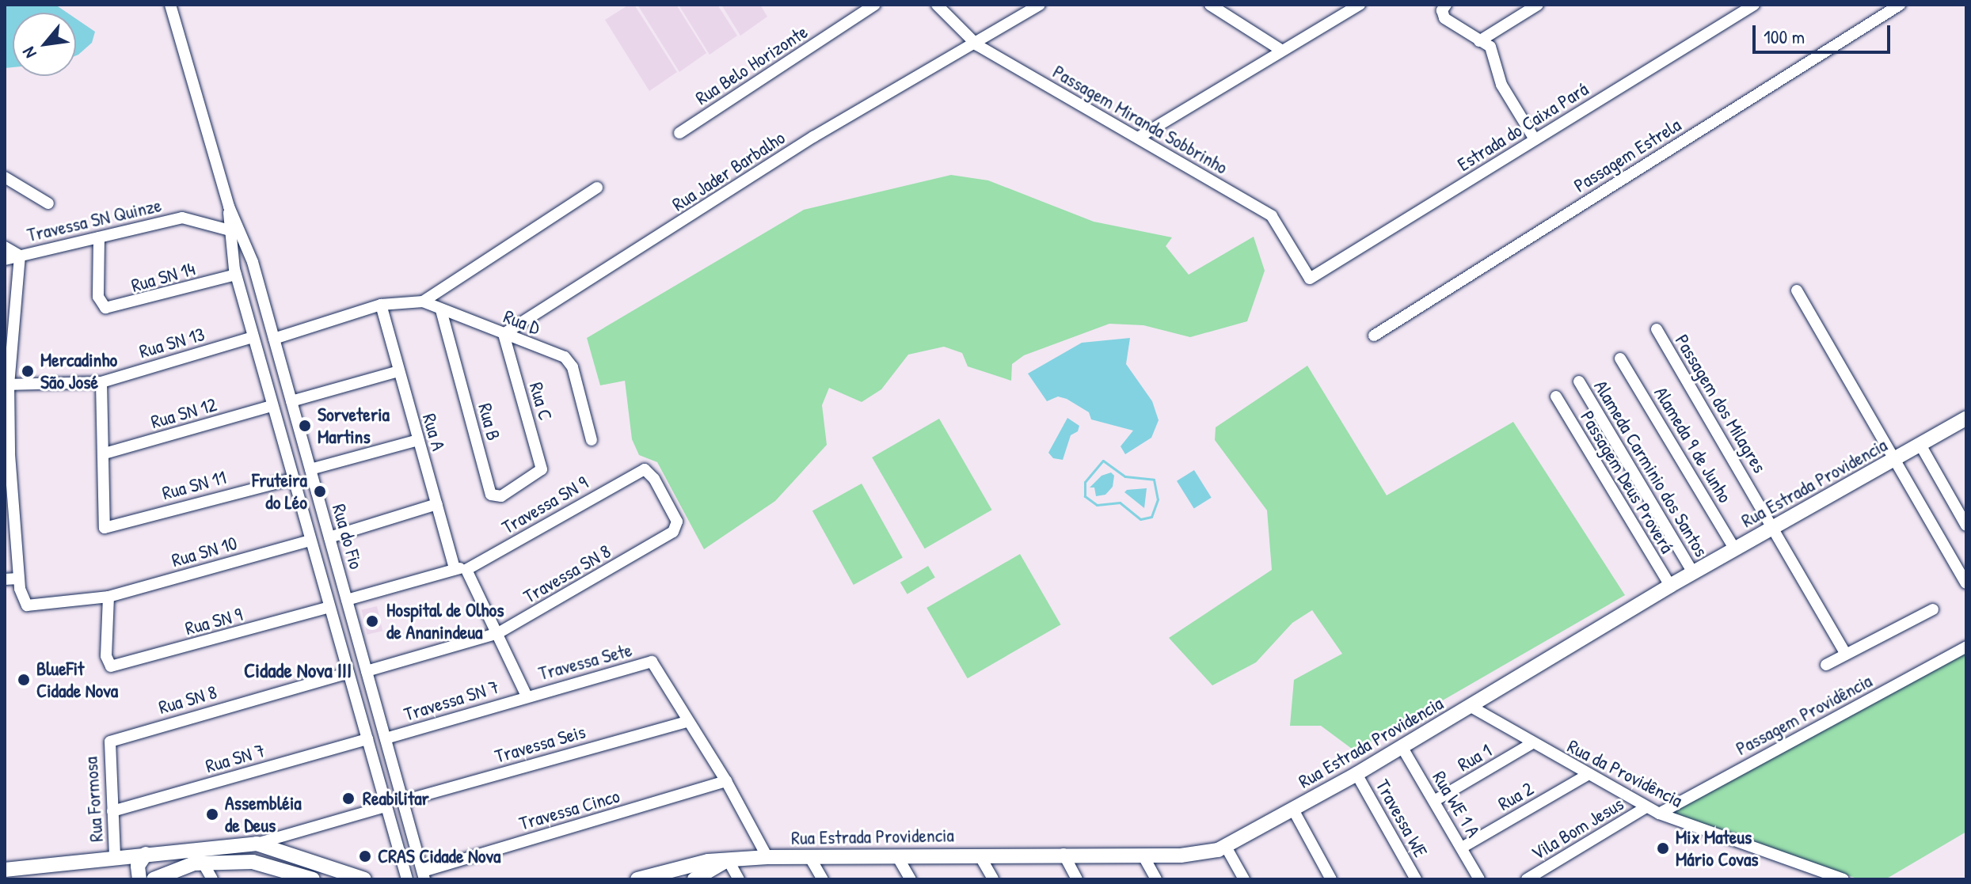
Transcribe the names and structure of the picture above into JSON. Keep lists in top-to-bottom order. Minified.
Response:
{"streets":{"main road":["Rua Estrada Providencia"],"street":["Rua Belo Horizonte","Passagem Miranda Sobbrinho","Estrada do Caixa Pará","Passagem Estrela","Rua Jader Barbalho","Travessa SN Quinze","Rua SN 14","Rua D","Rua SN 13","Rua C","Passagem dos Milagres","Rua SN 12","Rua B","Rua A","Alameda 9 de Junho","Alameda Carminio dos Santos","Passagem Deus Proverá","Rua SN 11","Travessa SN 9","Rua do Fio","Rua SN 10","Travessa SN 8","Rua SN 9","Travessa Sete","Rua SN 8","Travessa SN 7","Passagem Providência","Travessa Seis","Rua 1","Rua SN 7","Rua da Providência","Rua 2","Rua Formosa","Rua WE 1 A","Travessa Cinco","Travessa WE","Vila Bom Jesus"]},"crossings":[["Passagem Miranda Sobbrinho","Estrada do Caixa Pará"],["Passagem Miranda Sobbrinho","Rua Jader Barbalho"],["Rua Jader Barbalho","Rua D"],["Rua Jader Barbalho","Rua C"],["Travessa SN Quinze","Rua SN 14"],["Travessa SN Quinze","Rua do Fio"],["Rua SN 14","Rua do Fio"],["Rua D","Rua C"],["Rua D","Rua B"],["Rua D","Rua A"],["Rua SN 13","Rua do Fio"],["Rua C","Rua B"],["Passagem dos Milagres","Rua Estrada Providencia"],["Rua SN 12","Rua SN 11"],["Rua SN 12","Rua do Fio"],["Rua A","Travessa SN 9"],["Rua A","Travessa SN 8"],["Rua A","Travessa Sete"],["Rua A","Travessa SN 7"],["Alameda 9 de Junho","Rua Estrada Providencia"],["Alameda Carminio dos Santos","Rua Estrada Providencia"],["Passagem Deus Proverá","Rua Estrada Providencia"],["Rua Estrada Providencia","Rua da Providência"],["Rua Estrada Providencia","Rua WE 1 A"],["Rua Estrada Providencia","Travessa WE"],["Rua SN 11","Rua do Fio"],["Travessa SN 9","Rua do Fio"],["Travessa SN 9","Travessa SN 8"],["Rua do Fio","Rua SN 10"],["Rua do Fio","Travessa SN 8"],["Rua do Fio","Rua SN 9"],["Rua do Fio","Rua SN 8"],["Rua do Fio","Travessa SN 7"],["Rua do Fio","Travessa Seis"],["Rua do Fio","Rua SN 7"],["Rua do Fio","Travessa Cinco"],["Rua SN 10","Rua SN 9"],["Travessa Sete","Travessa SN 7"],["Travessa Sete","Travessa Seis"],["Rua SN 8","Rua Formosa"],["Passagem Providência","Rua da Providência"],["Rua 1","Rua da Providência"],["Rua 1","Rua WE 1 A"],["Rua SN 7","Rua Formosa"],["Rua da Providência","Rua 2"],["Rua da Providência","Vila Bom Jesus"],["Rua 2","Rua WE 1 A"]],"districts":["Cidade Nova III"],"places":["Mercadinho São José","Sorveteria Martins","Fruteira do Léo","Hospital de Olhos de Ananindeua","BlueFit Cidade Nova","Reabilitar","Assembléia de Deus","Mix Mateus Mário Covas","CRAS Cidade Nova"],"scale_bar":"100 m","north":"bottom left"}
